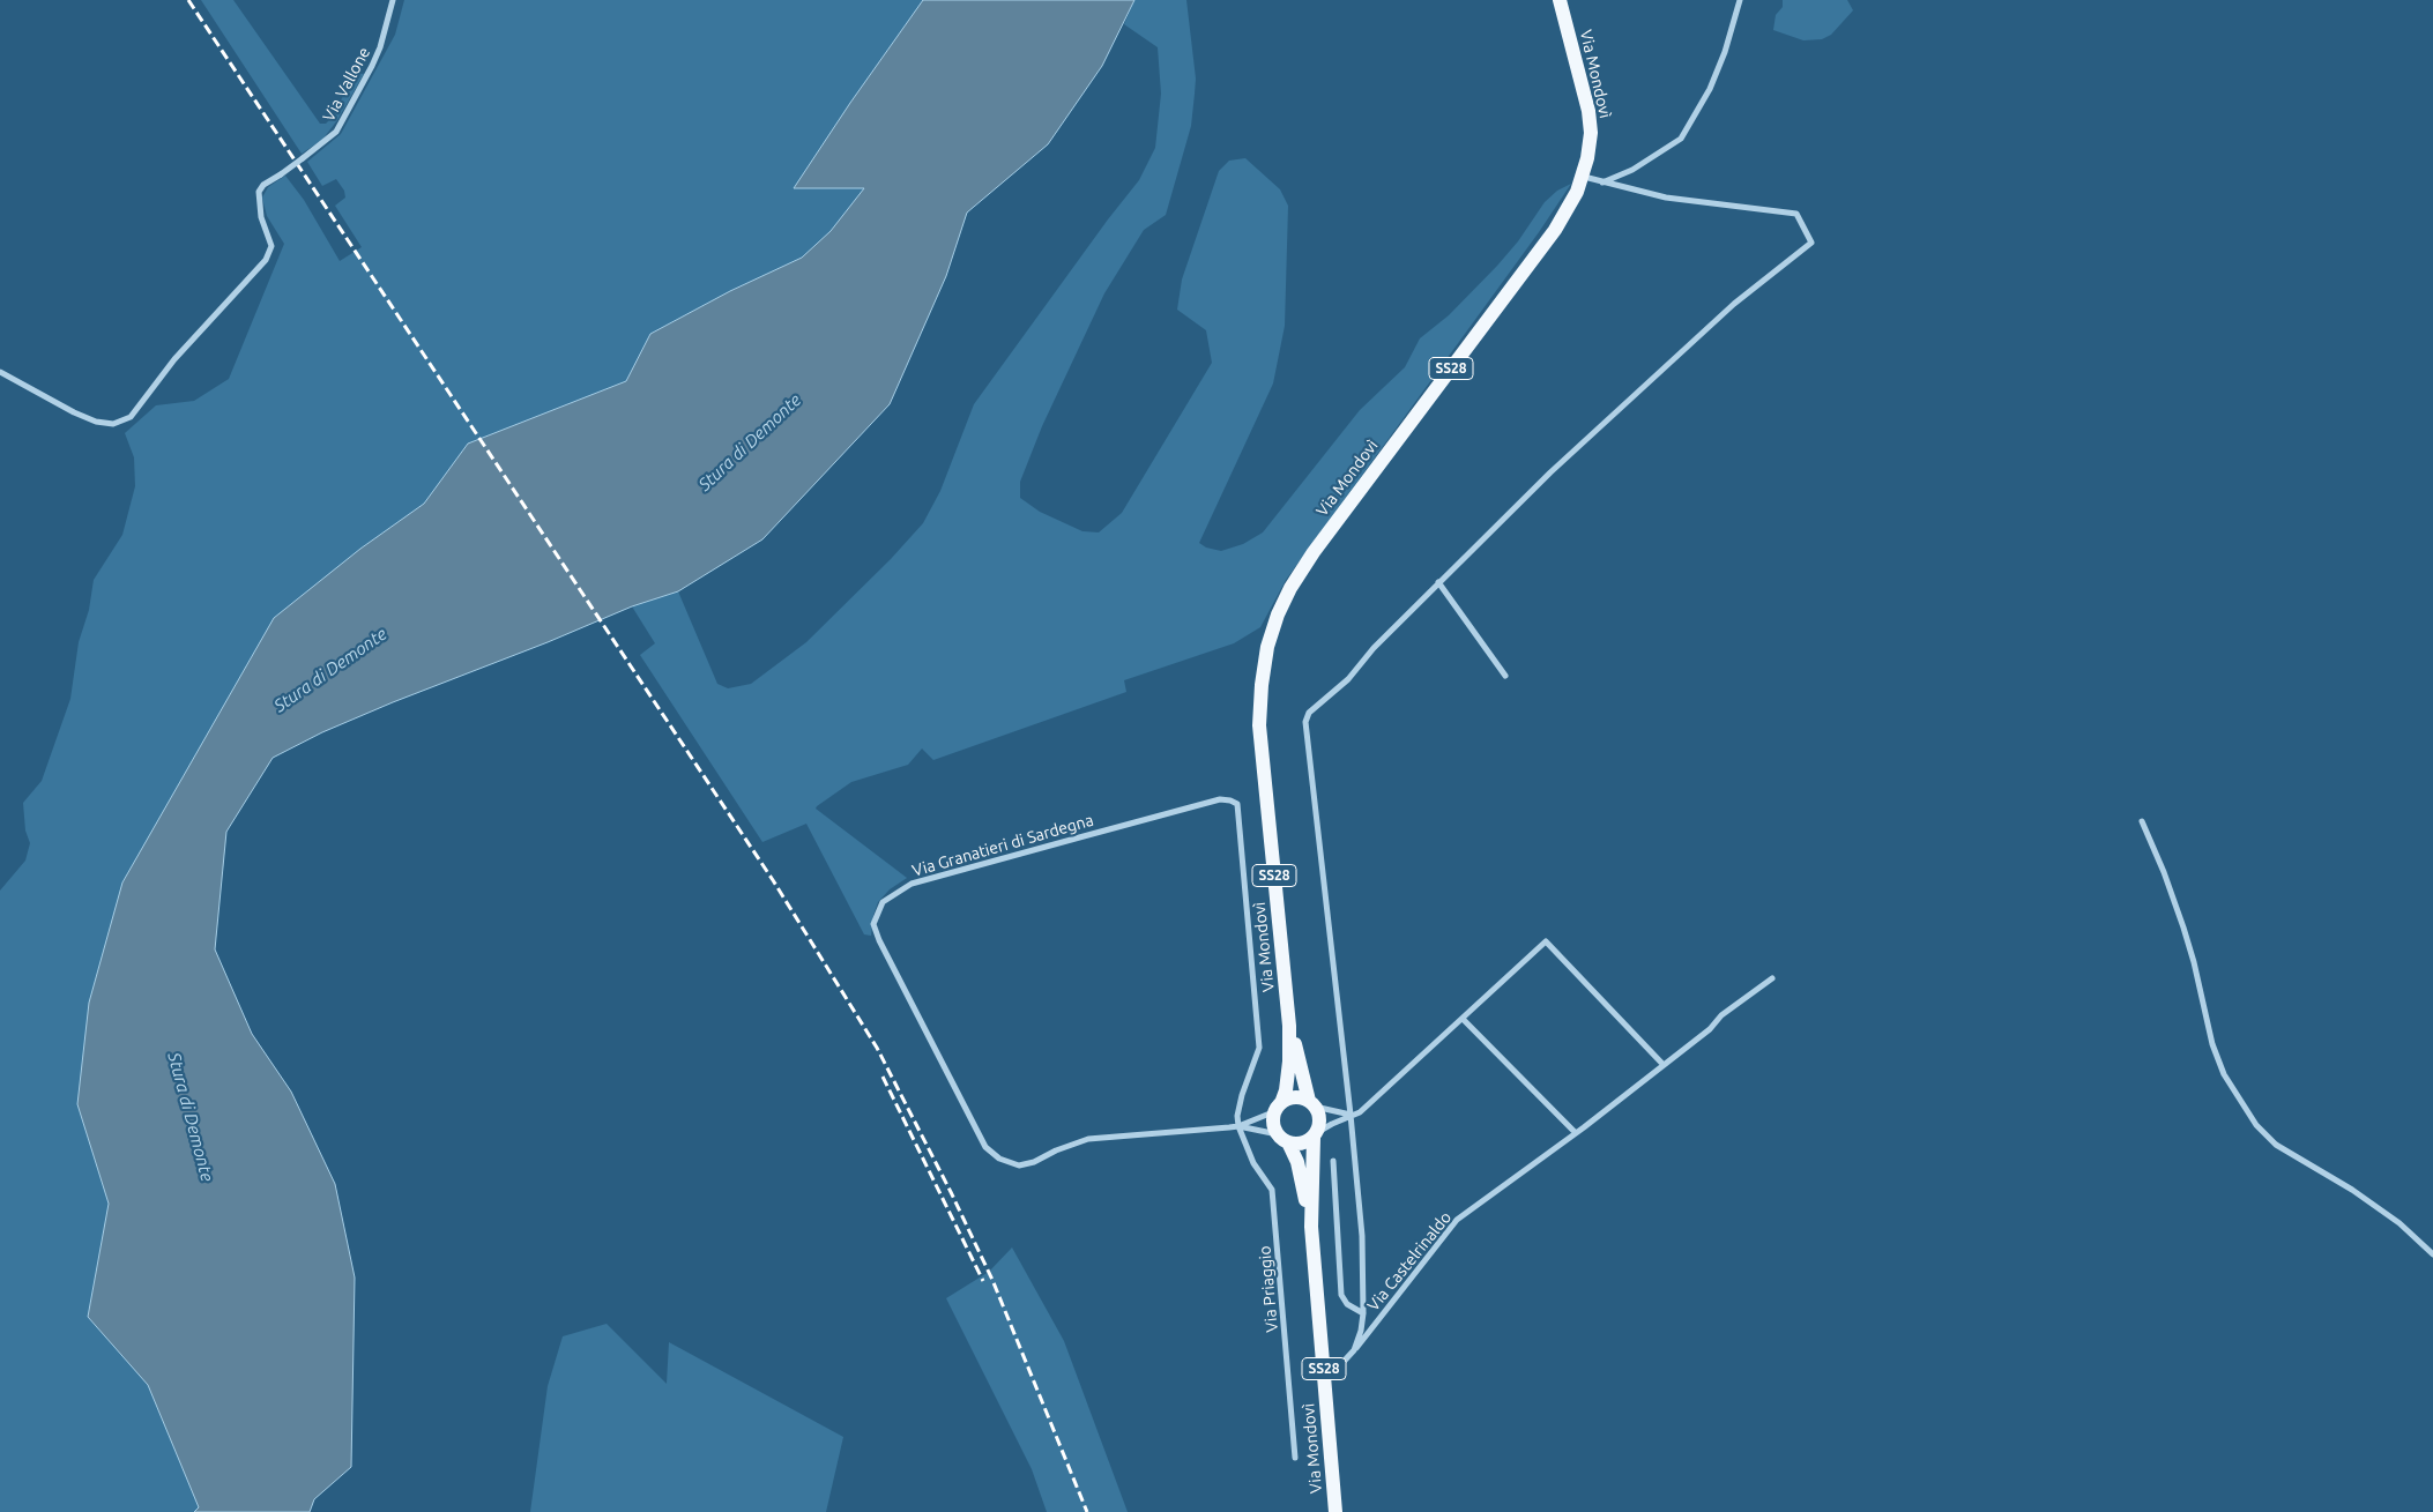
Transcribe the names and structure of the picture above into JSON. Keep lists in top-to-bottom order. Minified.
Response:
{"streets":{"main road":["Via Mondovì","SS28"],"street":["Via Vallone","Via Granatieri di Sardegna","Via Castelrinaldo","Via Priaggio"]},"crossings":[["Via Mondovì","SS28"],["Via Mondovì","Via Granatieri di Sardegna"],["Via Mondovì","Via Castelrinaldo"],["SS28","Via Granatieri di Sardegna"],["Via Granatieri di Sardegna","Via Priaggio"]],"water":["Stura di Demonte"]}
